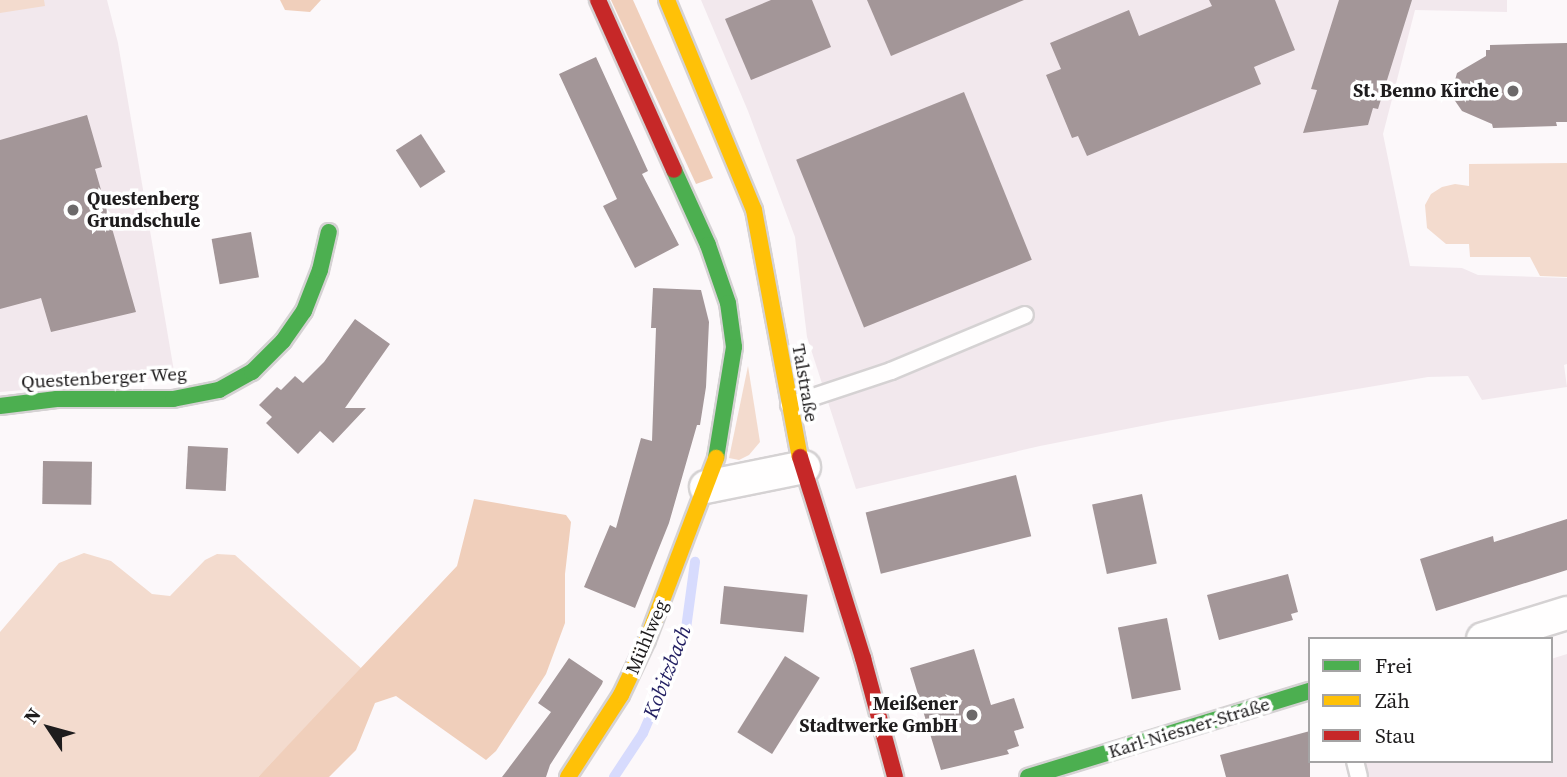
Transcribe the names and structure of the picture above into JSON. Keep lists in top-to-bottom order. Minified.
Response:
{"streets":{"street":["Questenberger Weg","Talstraße","Mühlweg","Karl-Niesner-Straße"]},"water":["Kobitzbach"],"places":["St. Benno Kirche","Questenberg Grundschule","Meißener Stadtwerke GmbH"],"legend":["Frei","Zäh","Stau"],"north":"top left"}
